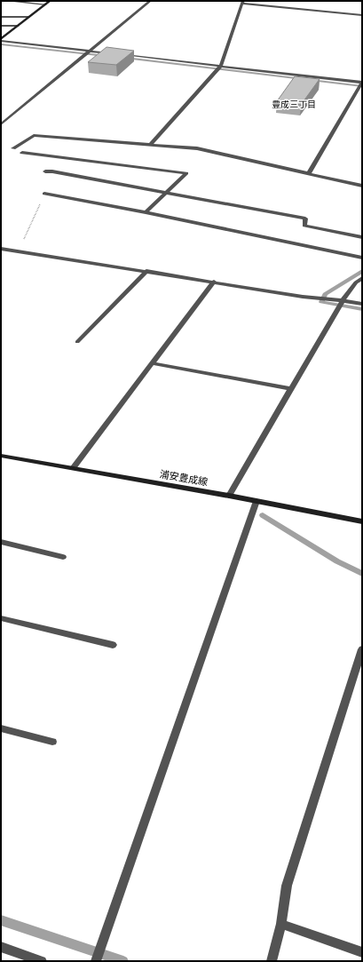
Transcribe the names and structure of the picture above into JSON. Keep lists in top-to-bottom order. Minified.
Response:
{"streets":{"main road":["浦安豊成線"]},"districts":["豊成三丁目"]}
